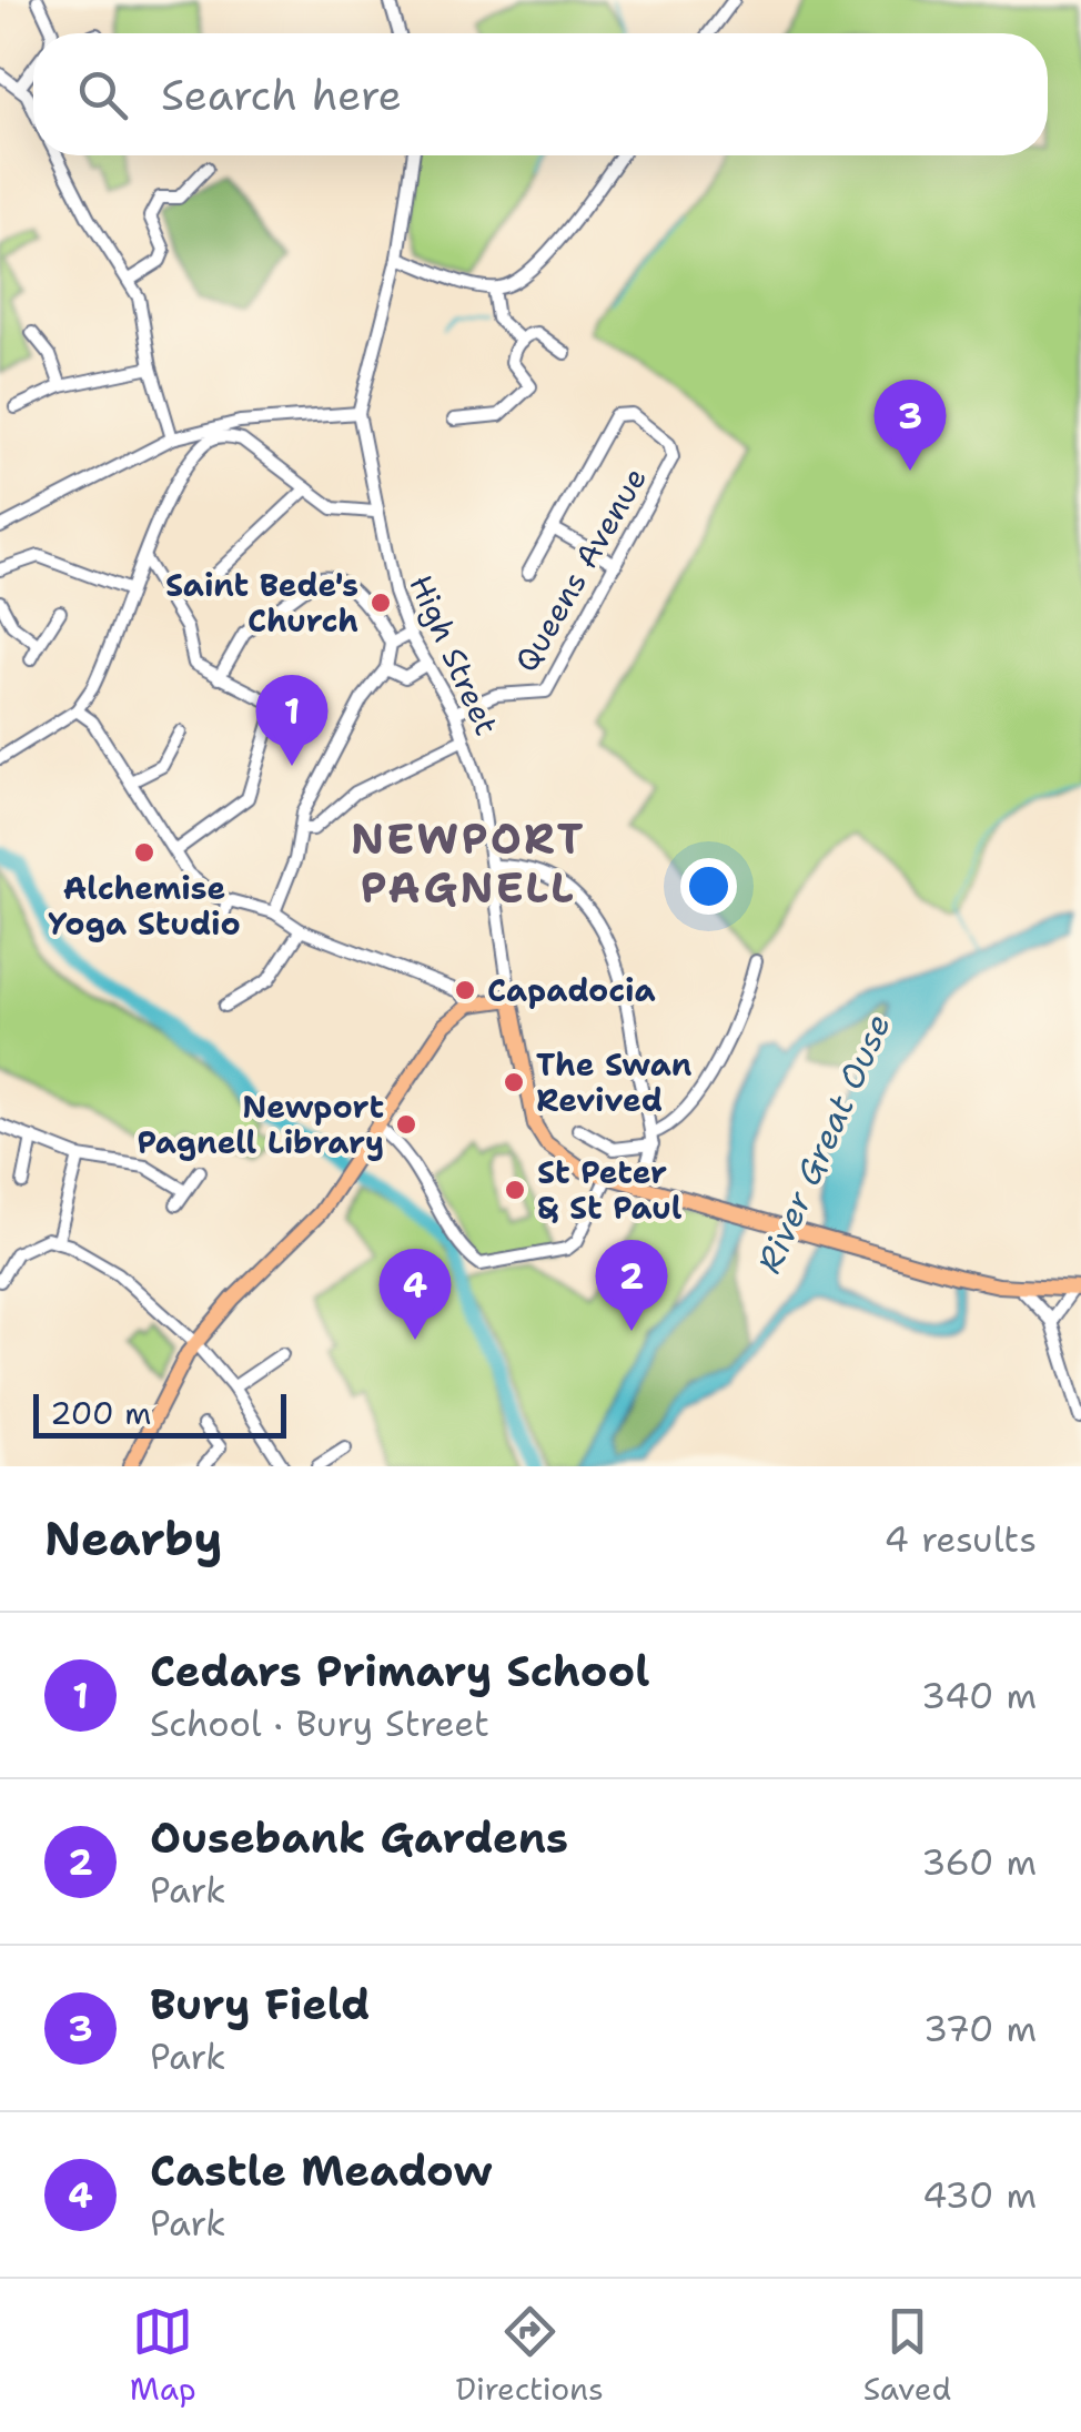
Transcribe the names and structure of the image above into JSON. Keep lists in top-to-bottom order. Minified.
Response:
{"streets":{"main road":["High Street"],"street":["Queens Avenue"]},"crossings":[["Queens Avenue","High Street"]],"districts":["NEWPORT PAGNELL"],"water":["River Great Ouse"],"places":["Saint Bede's Church","Alchemise Yoga Studio","Capadocia","The Swan Revived","Newport Pagnell Library","St Peter & St Paul"],"scale_bar":"200 m","page":{"search":"Search here","pins":["3","1","2","4"],"scale":"200 m","heading":["Nearby","4 results"],"list":[{"mark":"1","name":"Cedars Primary School","note":"School · Bury Street","value":"340 m"},{"mark":"2","name":"Ousebank Gardens","note":"Park","value":"360 m"},{"mark":"3","name":"Bury Field","note":"Park","value":"370 m"},{"mark":"4","name":"Castle Meadow","note":"Park","value":"430 m"}],"nav":["Map","Directions","Saved"]}}
